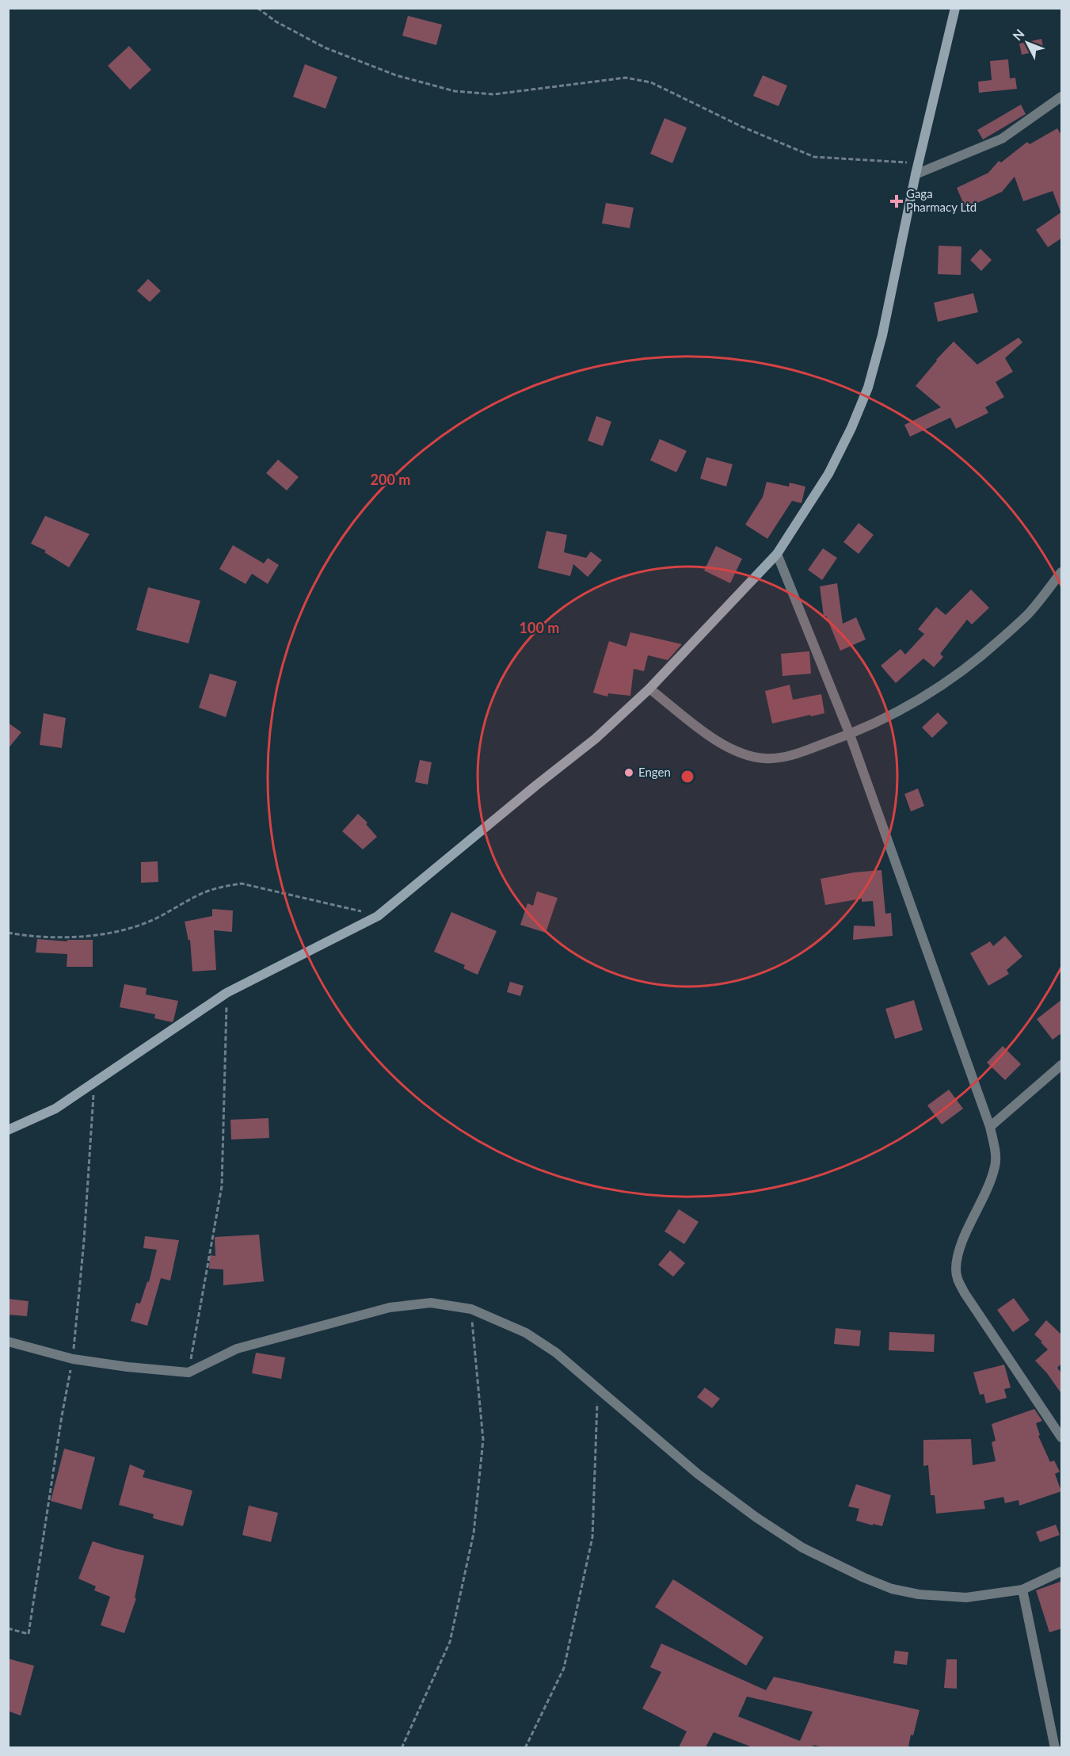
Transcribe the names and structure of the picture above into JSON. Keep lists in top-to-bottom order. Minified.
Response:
{"places":{"health":["Gaga Pharmacy Ltd"],"other":["Engen"]},"north":"top left","rings":["200 m","100 m"]}
